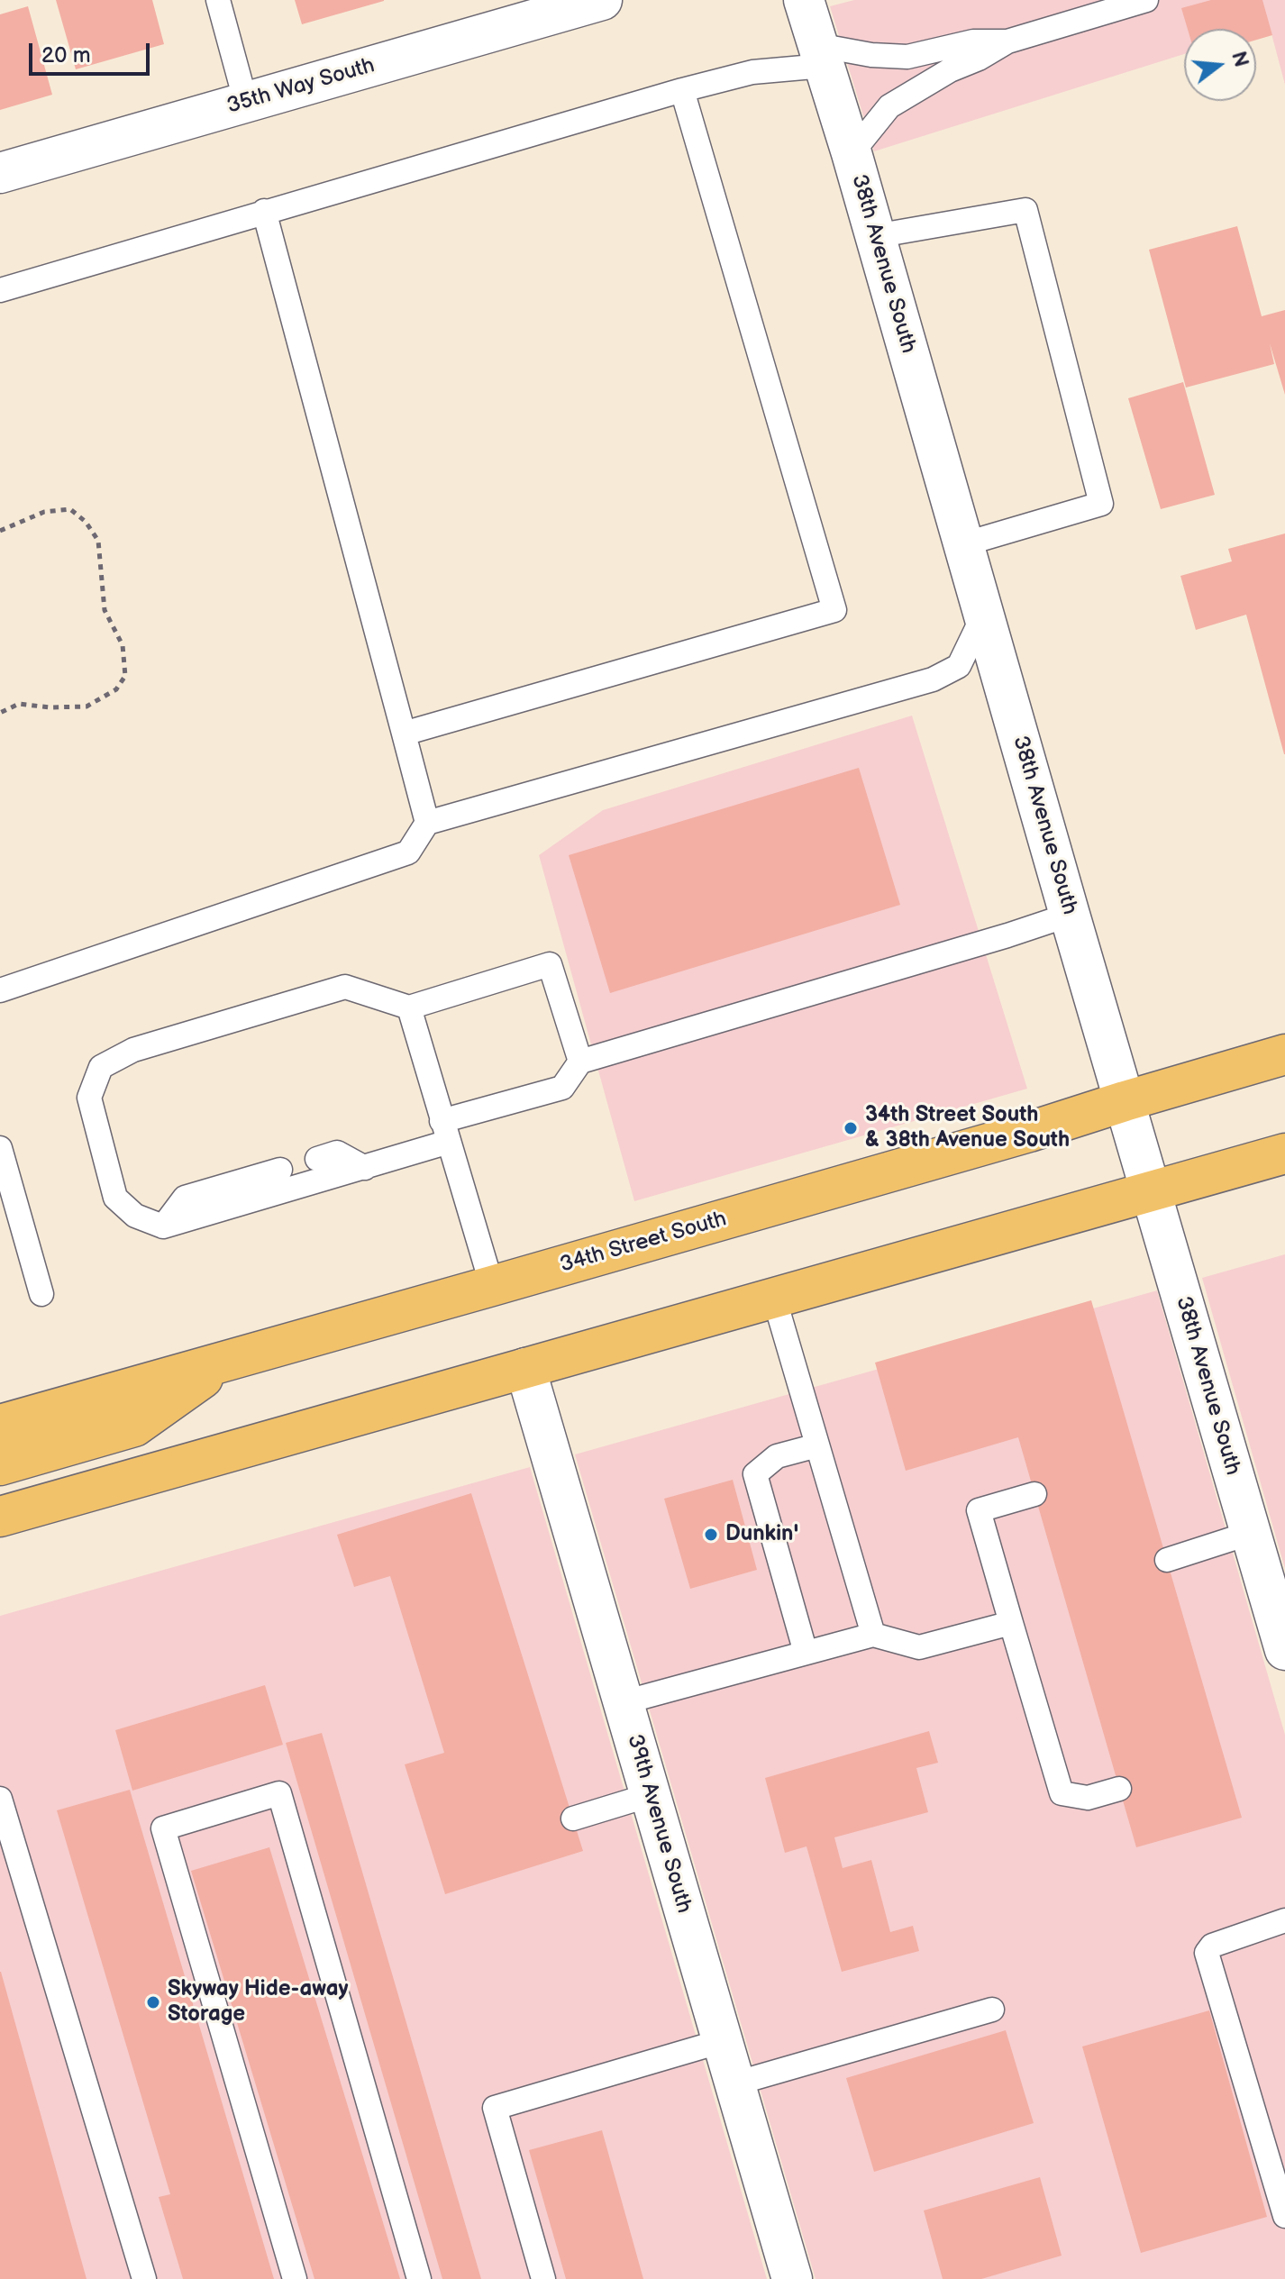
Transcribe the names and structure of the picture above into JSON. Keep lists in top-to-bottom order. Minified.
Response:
{"streets":{"highway":["34th Street South"],"street":["35th Way South","38th Avenue South","39th Avenue South"]},"crossings":[["38th Avenue South","34th Street South"]],"places":["34th Street South & 38th Avenue South","Dunkin'","Skyway Hide-away Storage"],"scale_bar":"20 m","north":"right"}
